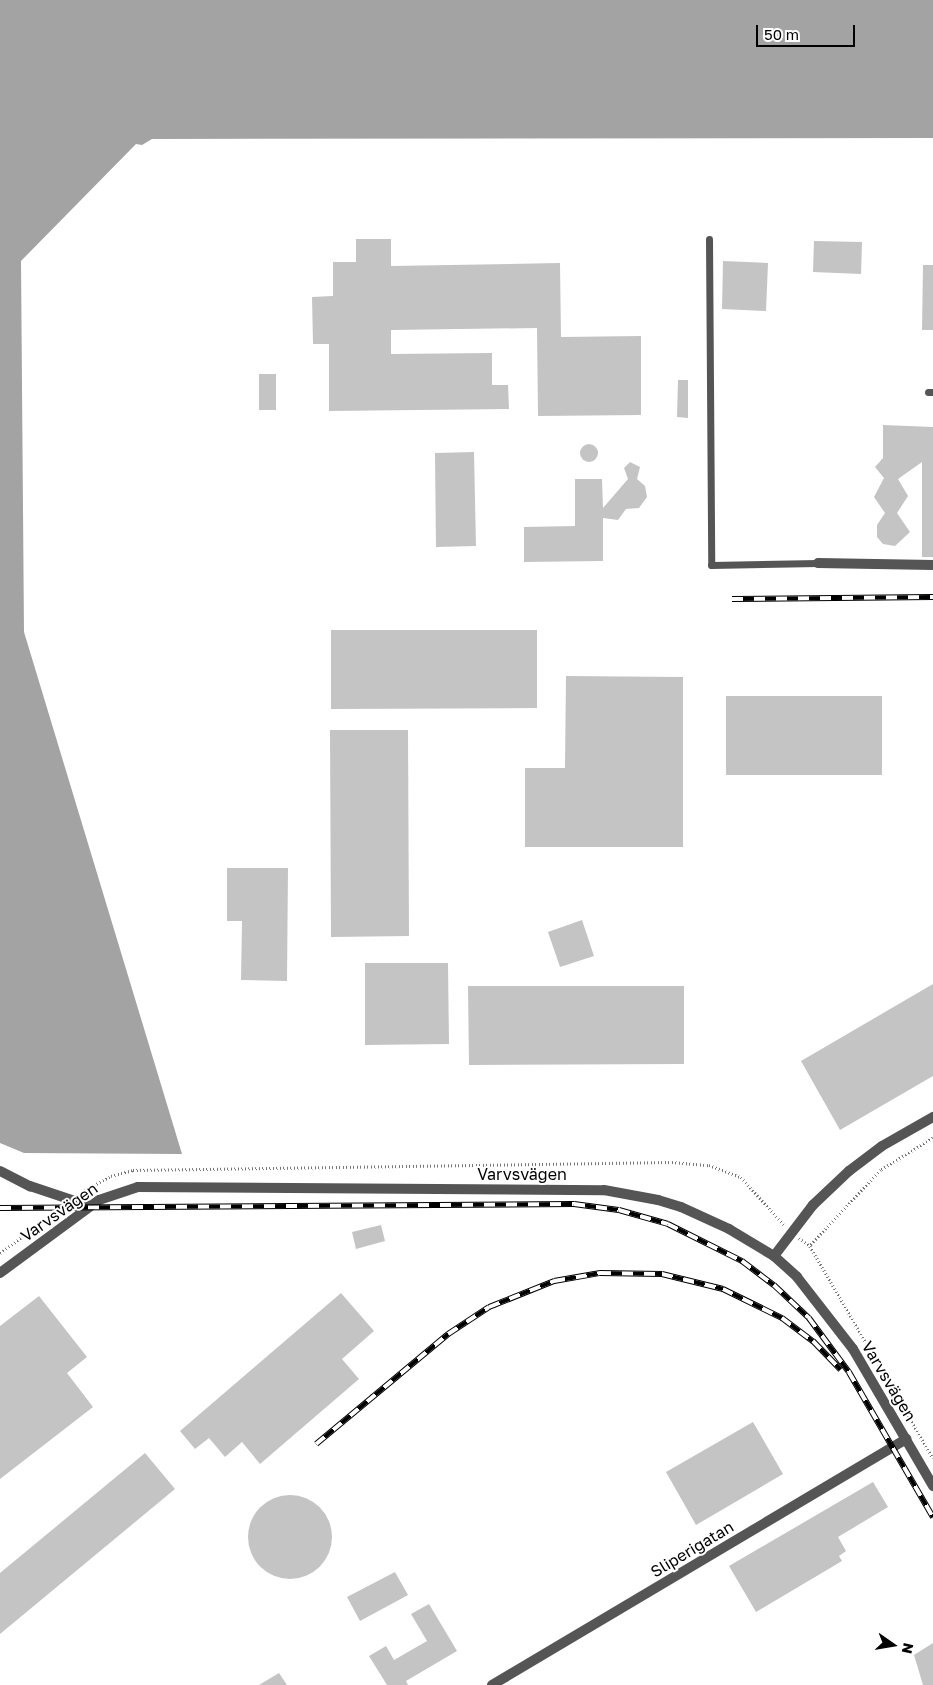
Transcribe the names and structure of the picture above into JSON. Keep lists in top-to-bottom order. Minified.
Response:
{"streets":{"street":["Varvsvägen","Sliperigatan"]},"crossings":[["Varvsvägen","Sliperigatan"]],"scale_bar":"50 m","north":"right"}
